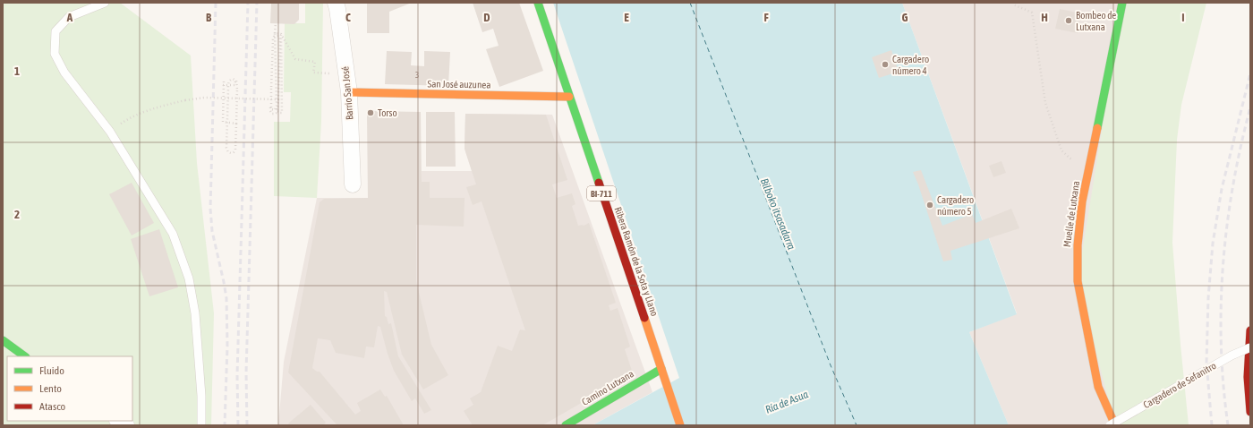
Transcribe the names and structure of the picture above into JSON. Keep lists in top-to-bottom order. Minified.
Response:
{"streets":{"street":["San José auzunea","Barrio San José","BI-711","Muelle de Lutxana","Ribera Ramón de la Sota y Llano","Camino Lutxana"],"lane":["Cargadero de Sefanitro"]},"crossings":[["San José auzunea","Barrio San José"],["San José auzunea","Ribera Ramón de la Sota y Llano"],["Ribera Ramón de la Sota y Llano","Camino Lutxana"]],"water":["Bilboko itsasadarra","Ría de Asua"],"places":["Bombeo de Lutxana","Cargadero número 4","Torso","Cargadero número 5"],"house_numbers":["3"],"legend":["Fluido","Lento","Atasco"],"grid":{"columns":["A","B","C","D","E","F","G","H","I"],"rows":["1","2"]}}
